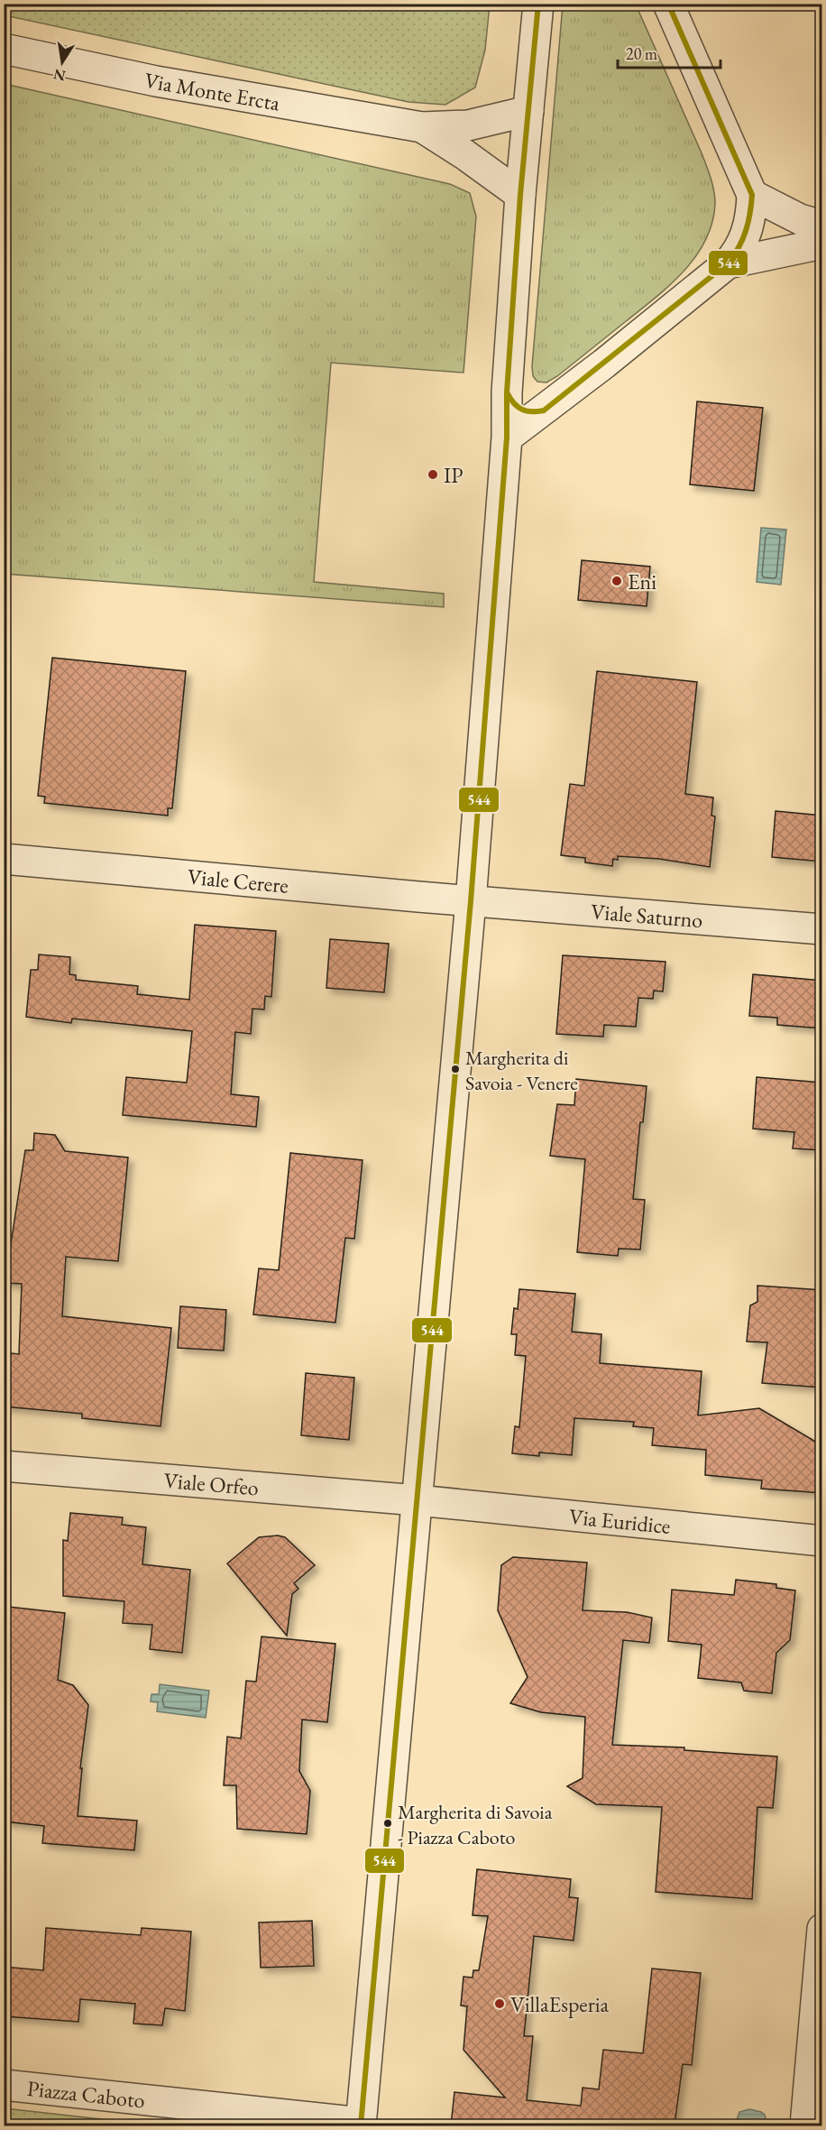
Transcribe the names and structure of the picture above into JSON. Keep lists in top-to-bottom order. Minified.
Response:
{"streets":{"street":["Via Monte Ercta","Viale Cerere","Viale Saturno","Viale Orfeo","Via Euridice","Piazza Caboto"]},"crossings":[["Viale Cerere","Viale Saturno"],["Viale Orfeo","Via Euridice"]],"places":["IP","Eni","Margherita di Savoia - Venere","Margherita di Savoia - Piazza Caboto","VillaEsperia"],"lines":["transit line 544"],"scale_bar":"20 m","north":"bottom"}
